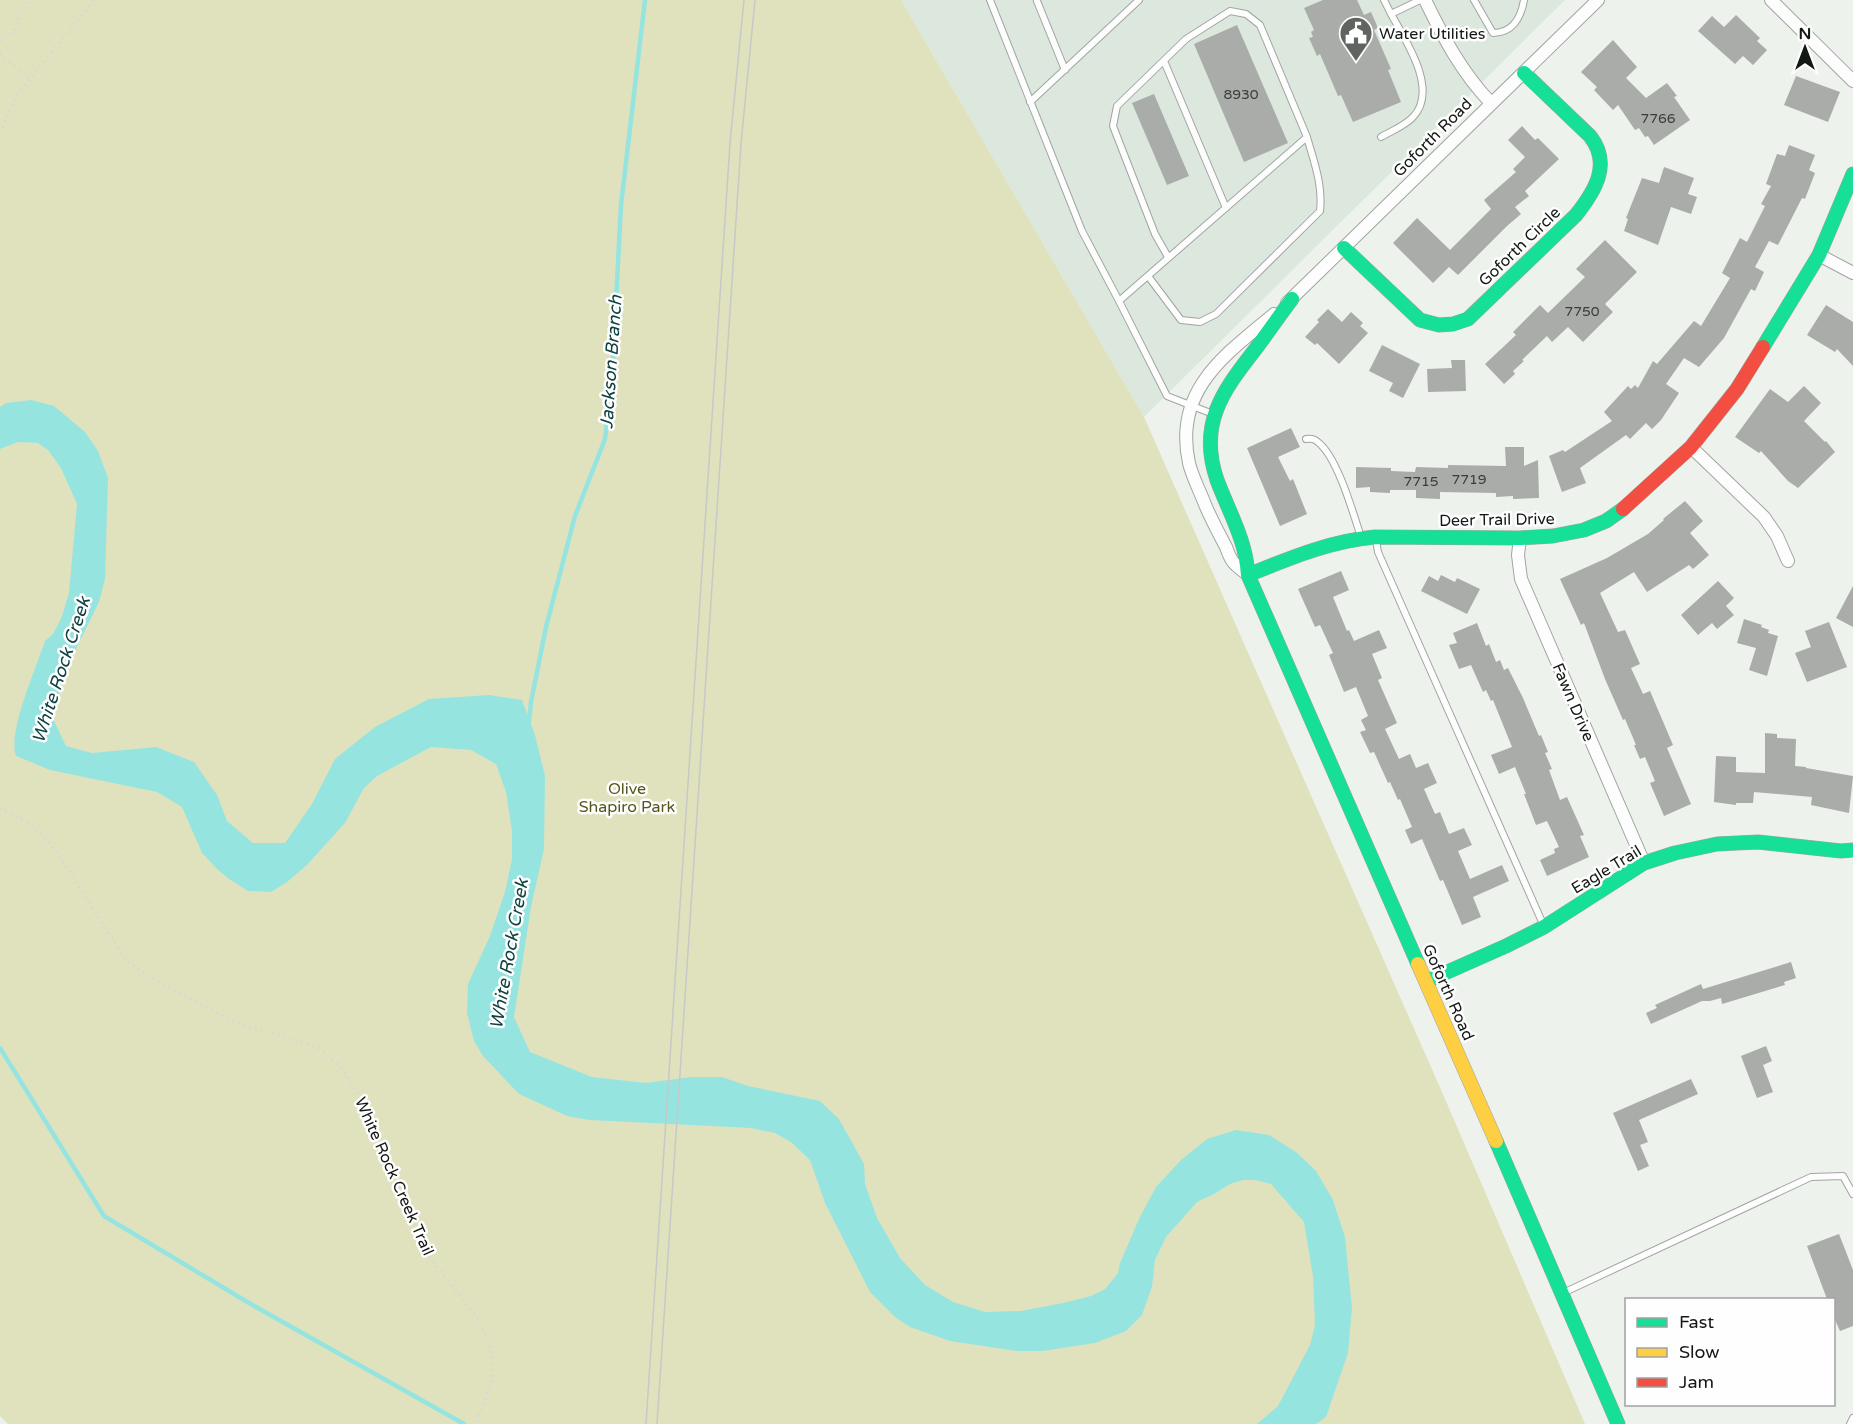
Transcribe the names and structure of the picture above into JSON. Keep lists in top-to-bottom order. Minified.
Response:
{"streets":{"street":["Goforth Road","Goforth Circle","Deer Trail Drive","Fawn Drive","Eagle Trail"],"path":["White Rock Creek Trail"]},"crossings":[["Goforth Road","Goforth Circle"],["Goforth Road","Deer Trail Drive"],["Goforth Road","Eagle Trail"],["Deer Trail Drive","Fawn Drive"],["Fawn Drive","Eagle Trail"]],"water":["Jackson Branch","White Rock Creek"],"parks":["Olive Shapiro Park"],"places":{"public building":["Water Utilities"]},"house_numbers":["8930","7766","7750","7719","7715"],"legend":["Fast","Slow","Jam"],"north":"top"}
